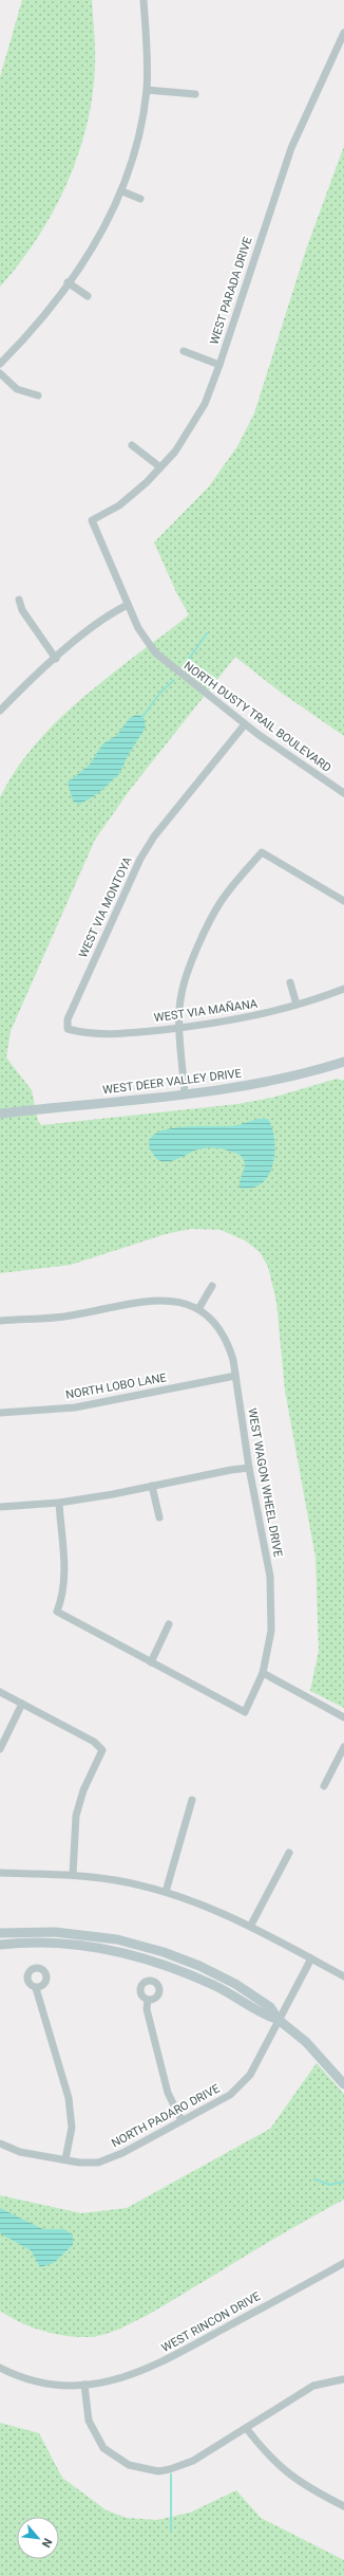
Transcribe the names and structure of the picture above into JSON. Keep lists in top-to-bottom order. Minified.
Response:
{"streets":{"street":["WEST PARADA DRIVE","NORTH DUSTY TRAIL BOULEVARD","WEST VIA MONTOYA","WEST VIA MAÑANA","WEST DEER VALLEY DRIVE","NORTH LOBO LANE","WEST WAGON WHEEL DRIVE","NORTH PADARO DRIVE","WEST RINCON DRIVE"]},"crossings":[["WEST PARADA DRIVE","NORTH DUSTY TRAIL BOULEVARD"],["NORTH DUSTY TRAIL BOULEVARD","WEST VIA MONTOYA"],["WEST VIA MONTOYA","WEST VIA MAÑANA"],["NORTH LOBO LANE","WEST WAGON WHEEL DRIVE"]],"north":"bottom right"}
